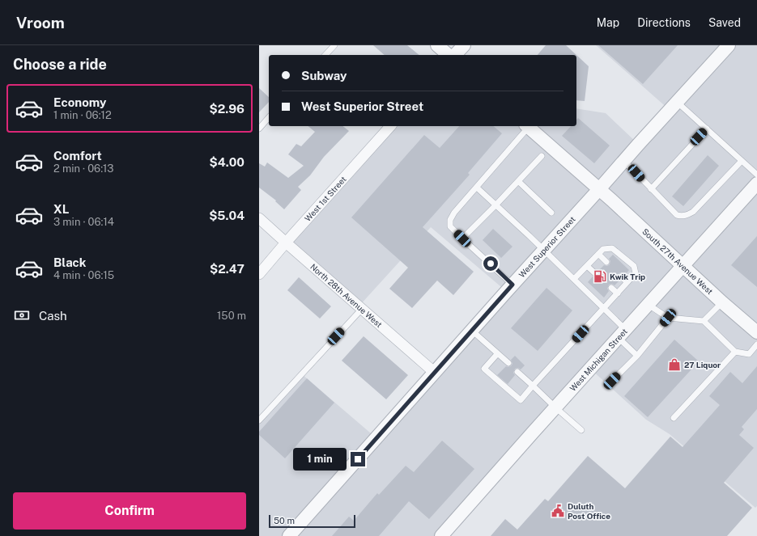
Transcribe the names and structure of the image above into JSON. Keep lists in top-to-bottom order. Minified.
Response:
{"streets":{"street":["West 1st Street","West Superior Street","South 27th Avenue West","North 28th Avenue West","West Michigan Street"]},"crossings":[["West 1st Street","North 28th Avenue West"],["West Superior Street","South 27th Avenue West"],["West Superior Street","North 28th Avenue West"],["South 27th Avenue West","West Michigan Street"]],"places":{"fuel station":["Kwik Trip"],"shop":["27 Liquor"],"public building":["Duluth Post Office"]},"scale_bar":"50 m","page":{"header":"Vroom","nav":["Map","Directions","Saved"],"heading":"Choose a ride","banner":["Subway","West Superior Street"],"list":[{"name":"Economy","note":"1 min · 06:12","value":"$2.96"},{"name":"Comfort","note":"2 min · 06:13","value":"$4.00"},{"name":"XL","note":"3 min · 06:14","value":"$5.04"},{"name":"Black","note":"4 min · 06:15","value":"$2.47"}],"pay":["Cash","150 m"],"bubble":"1 min","buttons":"Confirm","scale":"50 m"}}
